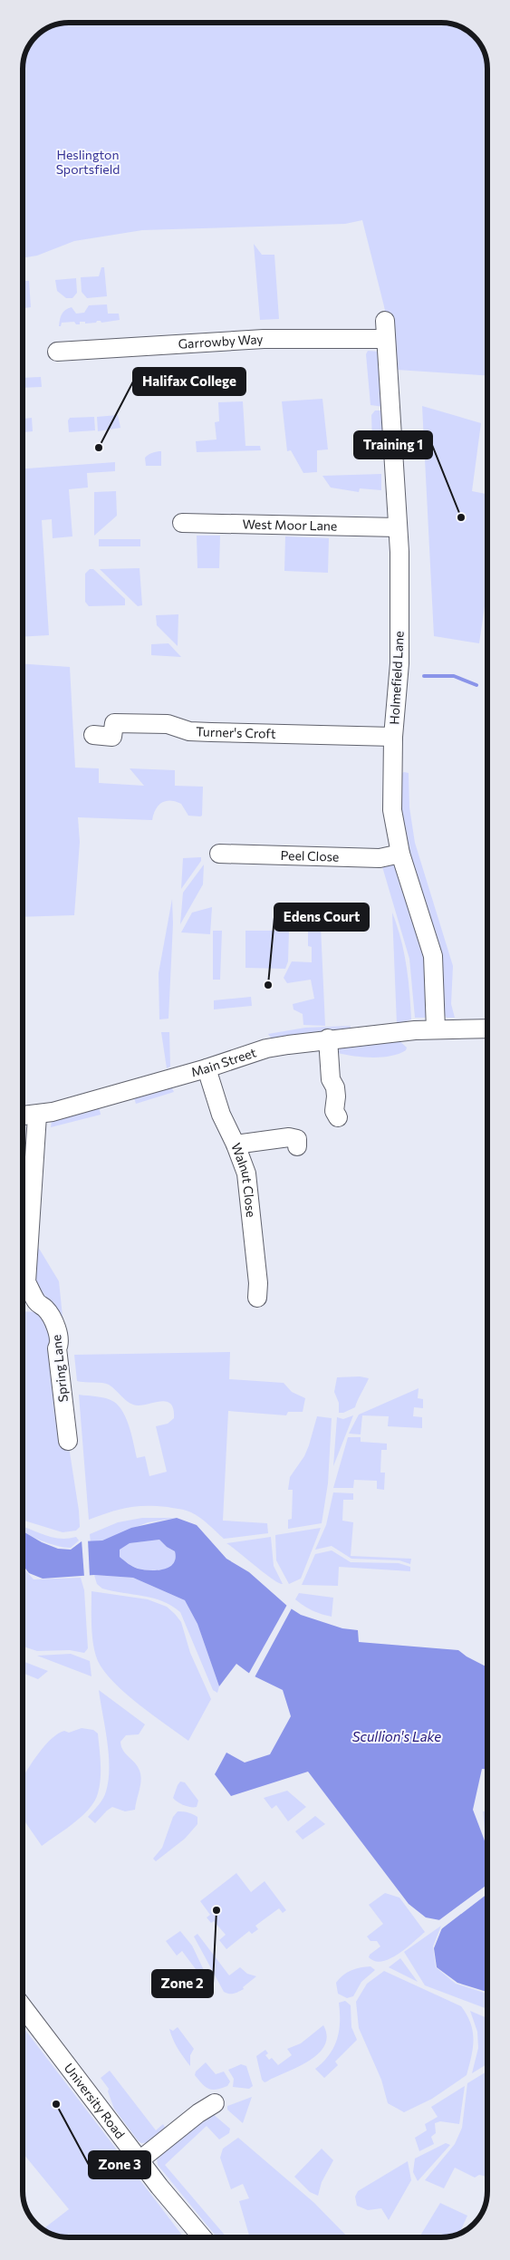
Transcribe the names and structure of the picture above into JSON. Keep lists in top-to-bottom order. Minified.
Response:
{"streets":{"street":["Garrowby Way","West Moor Lane","Holmefield Lane","Turner's Croft","Peel Close","Main Street","Walnut Close","Spring Lane","University Road"]},"crossings":[["Garrowby Way","Holmefield Lane"],["West Moor Lane","Holmefield Lane"],["Holmefield Lane","Turner's Croft"],["Holmefield Lane","Peel Close"],["Holmefield Lane","Main Street"],["Main Street","Walnut Close"],["Main Street","Spring Lane"]],"water":["Scullion's Lake"],"parks":["Heslington Sportsfield"],"places":["Halifax College","Training 1","Edens Court","Zone 2","Zone 3"]}
